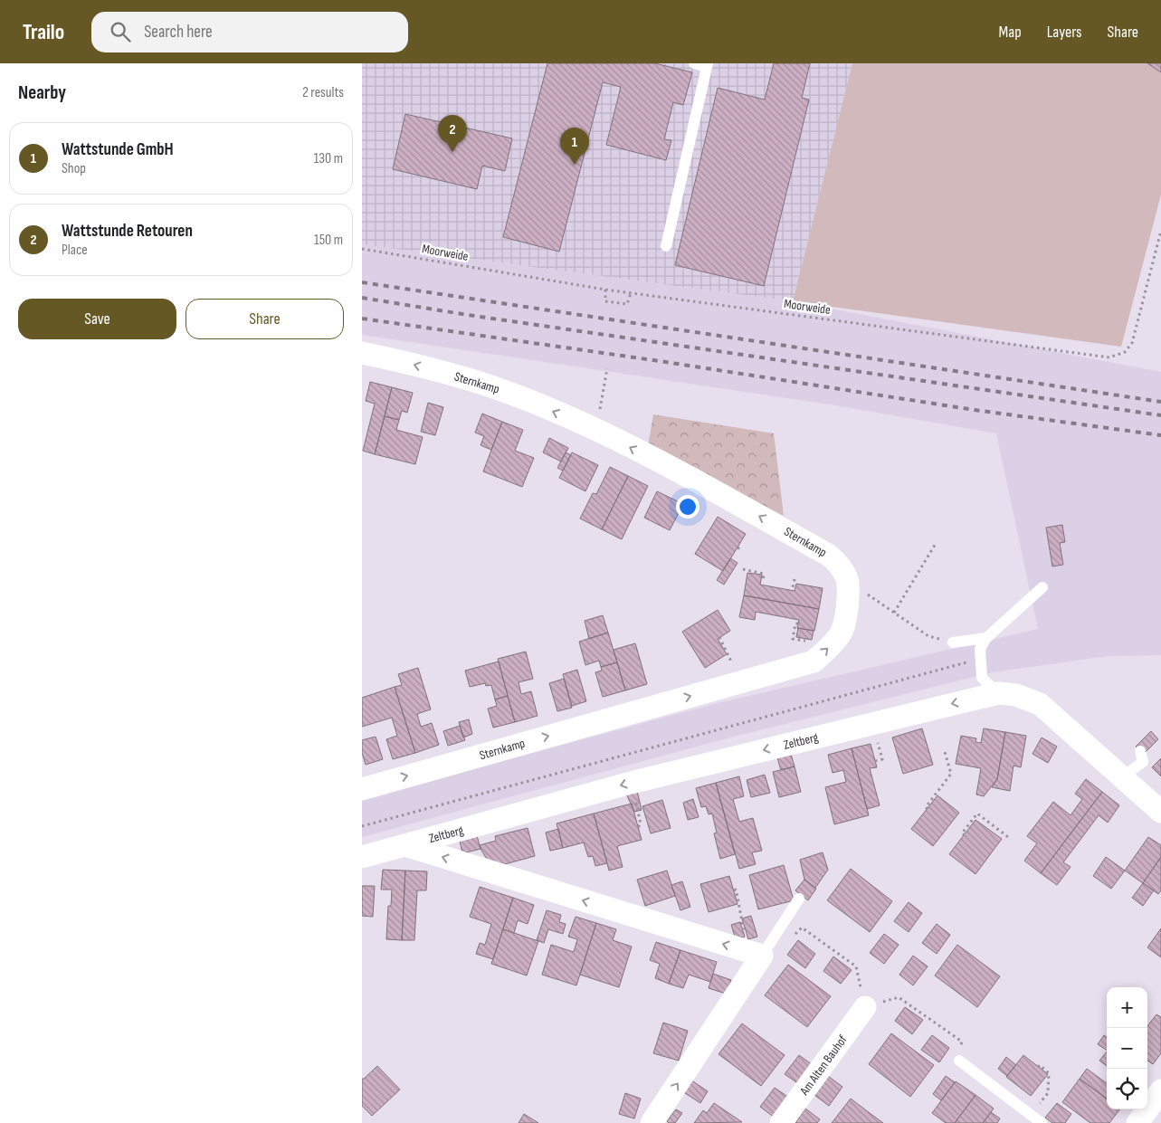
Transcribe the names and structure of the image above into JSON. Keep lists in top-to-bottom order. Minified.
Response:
{"streets":{"street":["Sternkamp","Zeltberg","Am Alten Bauhof"],"path":["Moorweide"]},"one_way":["Zeltberg"],"page":{"header":"Trailo","search":"Search here","nav":["Map","Layers","Share"],"heading":["Nearby","2 results"],"pins":["2","1"],"list":[{"mark":"1","name":"Wattstunde GmbH","note":"Shop","value":"130 m"},{"mark":"2","name":"Wattstunde Retouren","note":"Place","value":"150 m"}],"buttons":["Save","Share"],"map_buttons":["+","−"]}}
